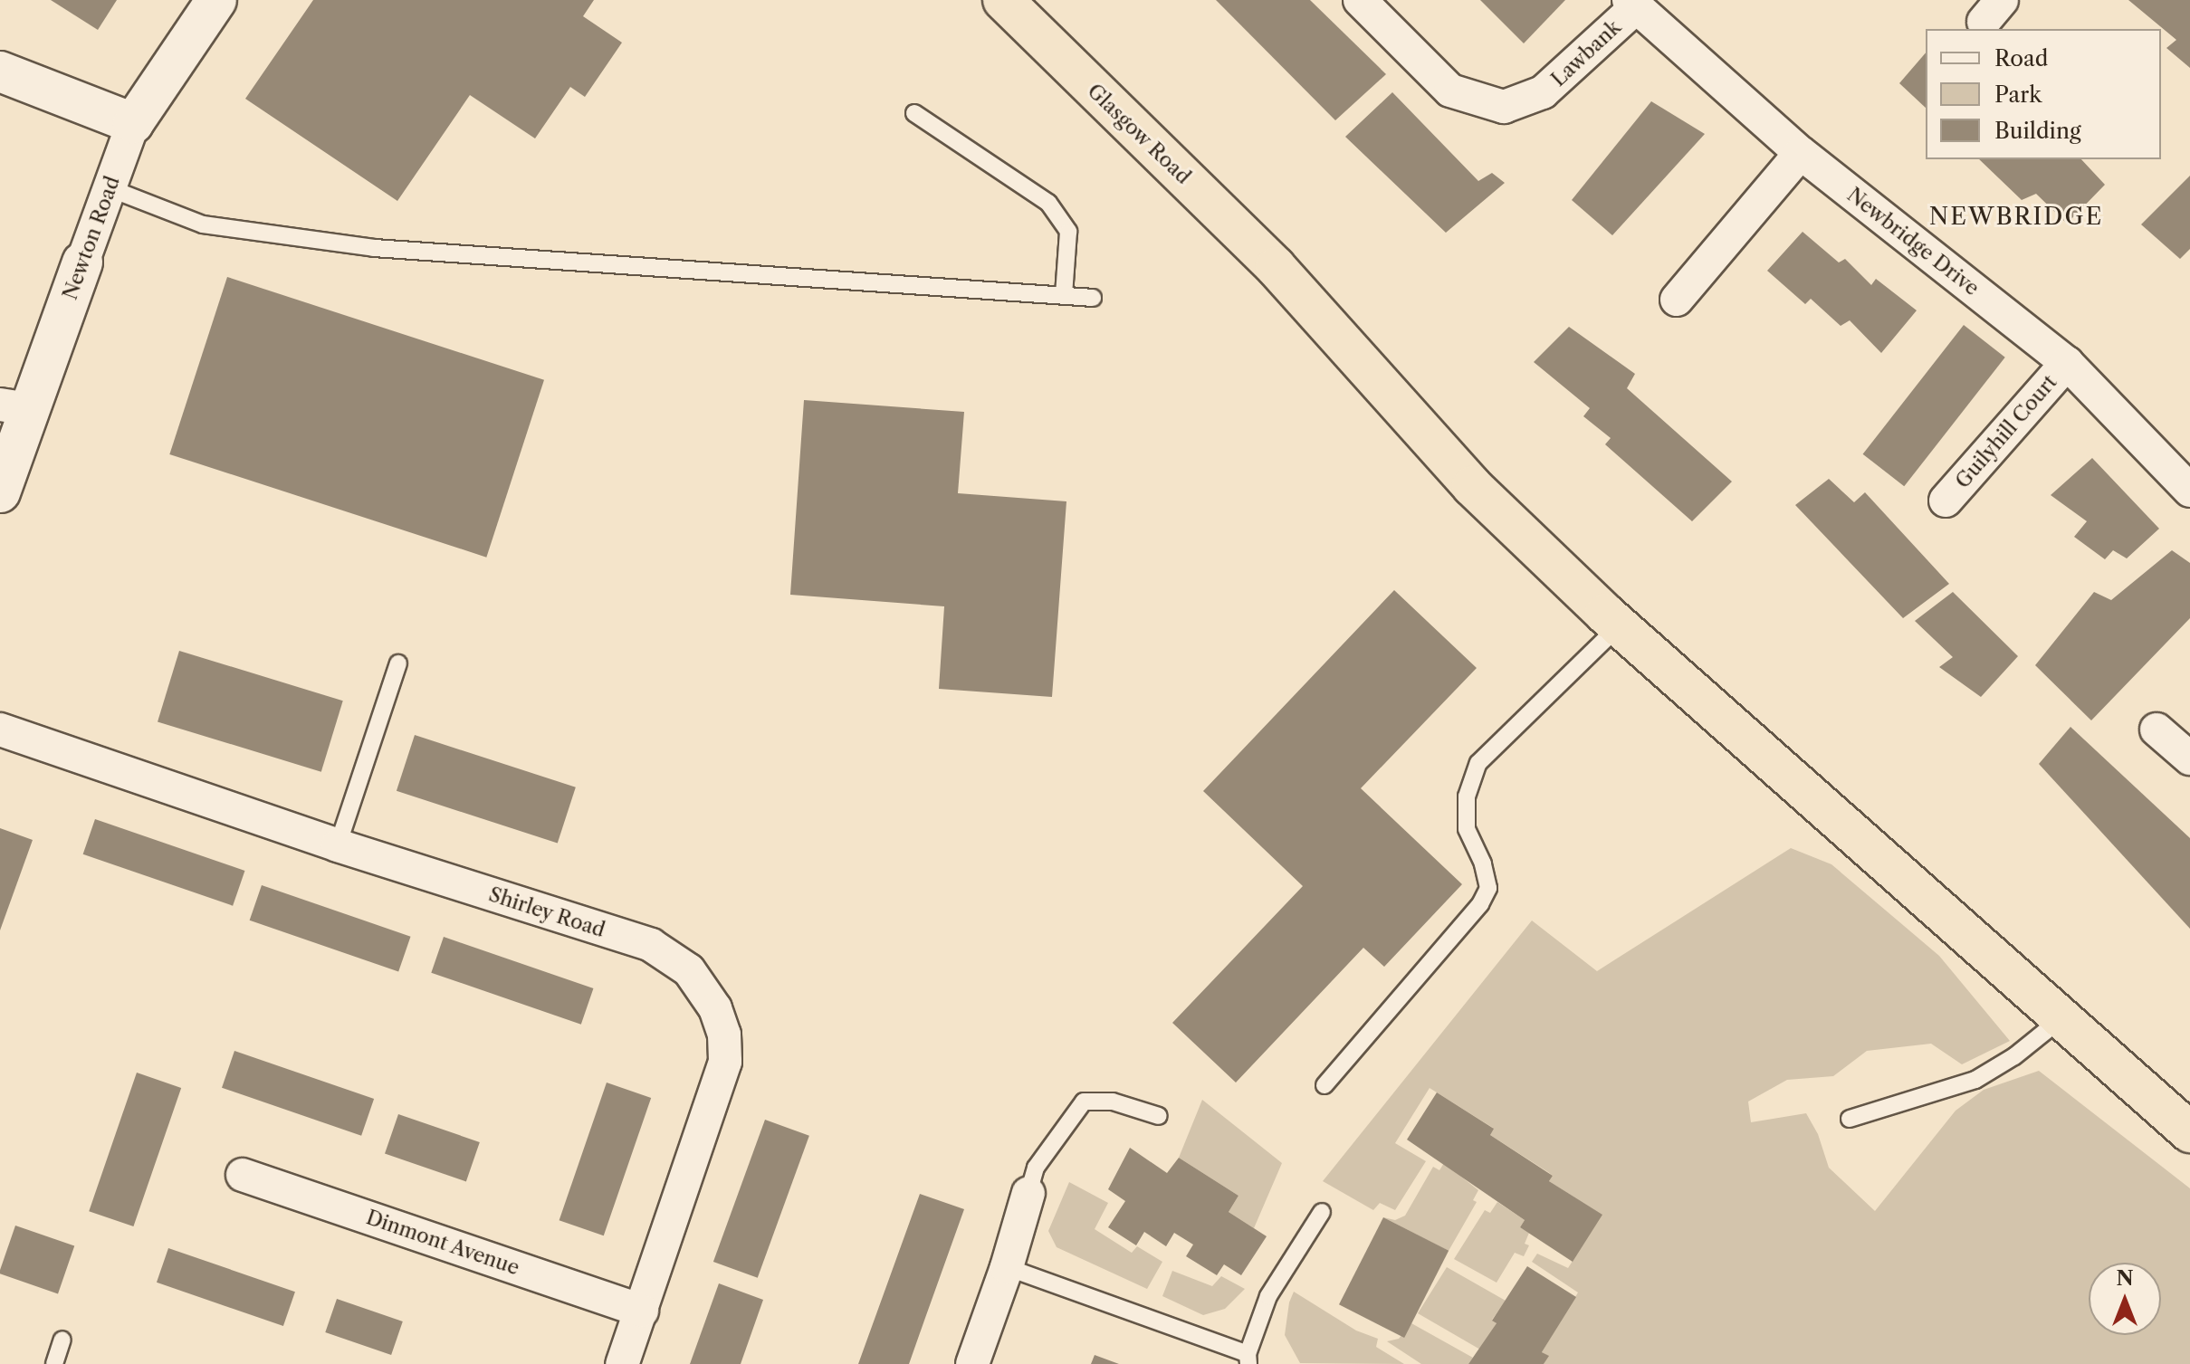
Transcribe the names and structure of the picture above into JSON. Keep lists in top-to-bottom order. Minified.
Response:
{"streets":{"highway":["Glasgow Road"],"street":["Lawbank","Newton Road","Newbridge Drive","Guilyhill Court","Shirley Road","Dinmont Avenue"]},"crossings":[["Lawbank","Newbridge Drive"],["Newbridge Drive","Guilyhill Court"],["Shirley Road","Dinmont Avenue"]],"districts":["NEWBRIDGE"],"legend":["Road","Park","Building"],"north":"top"}
